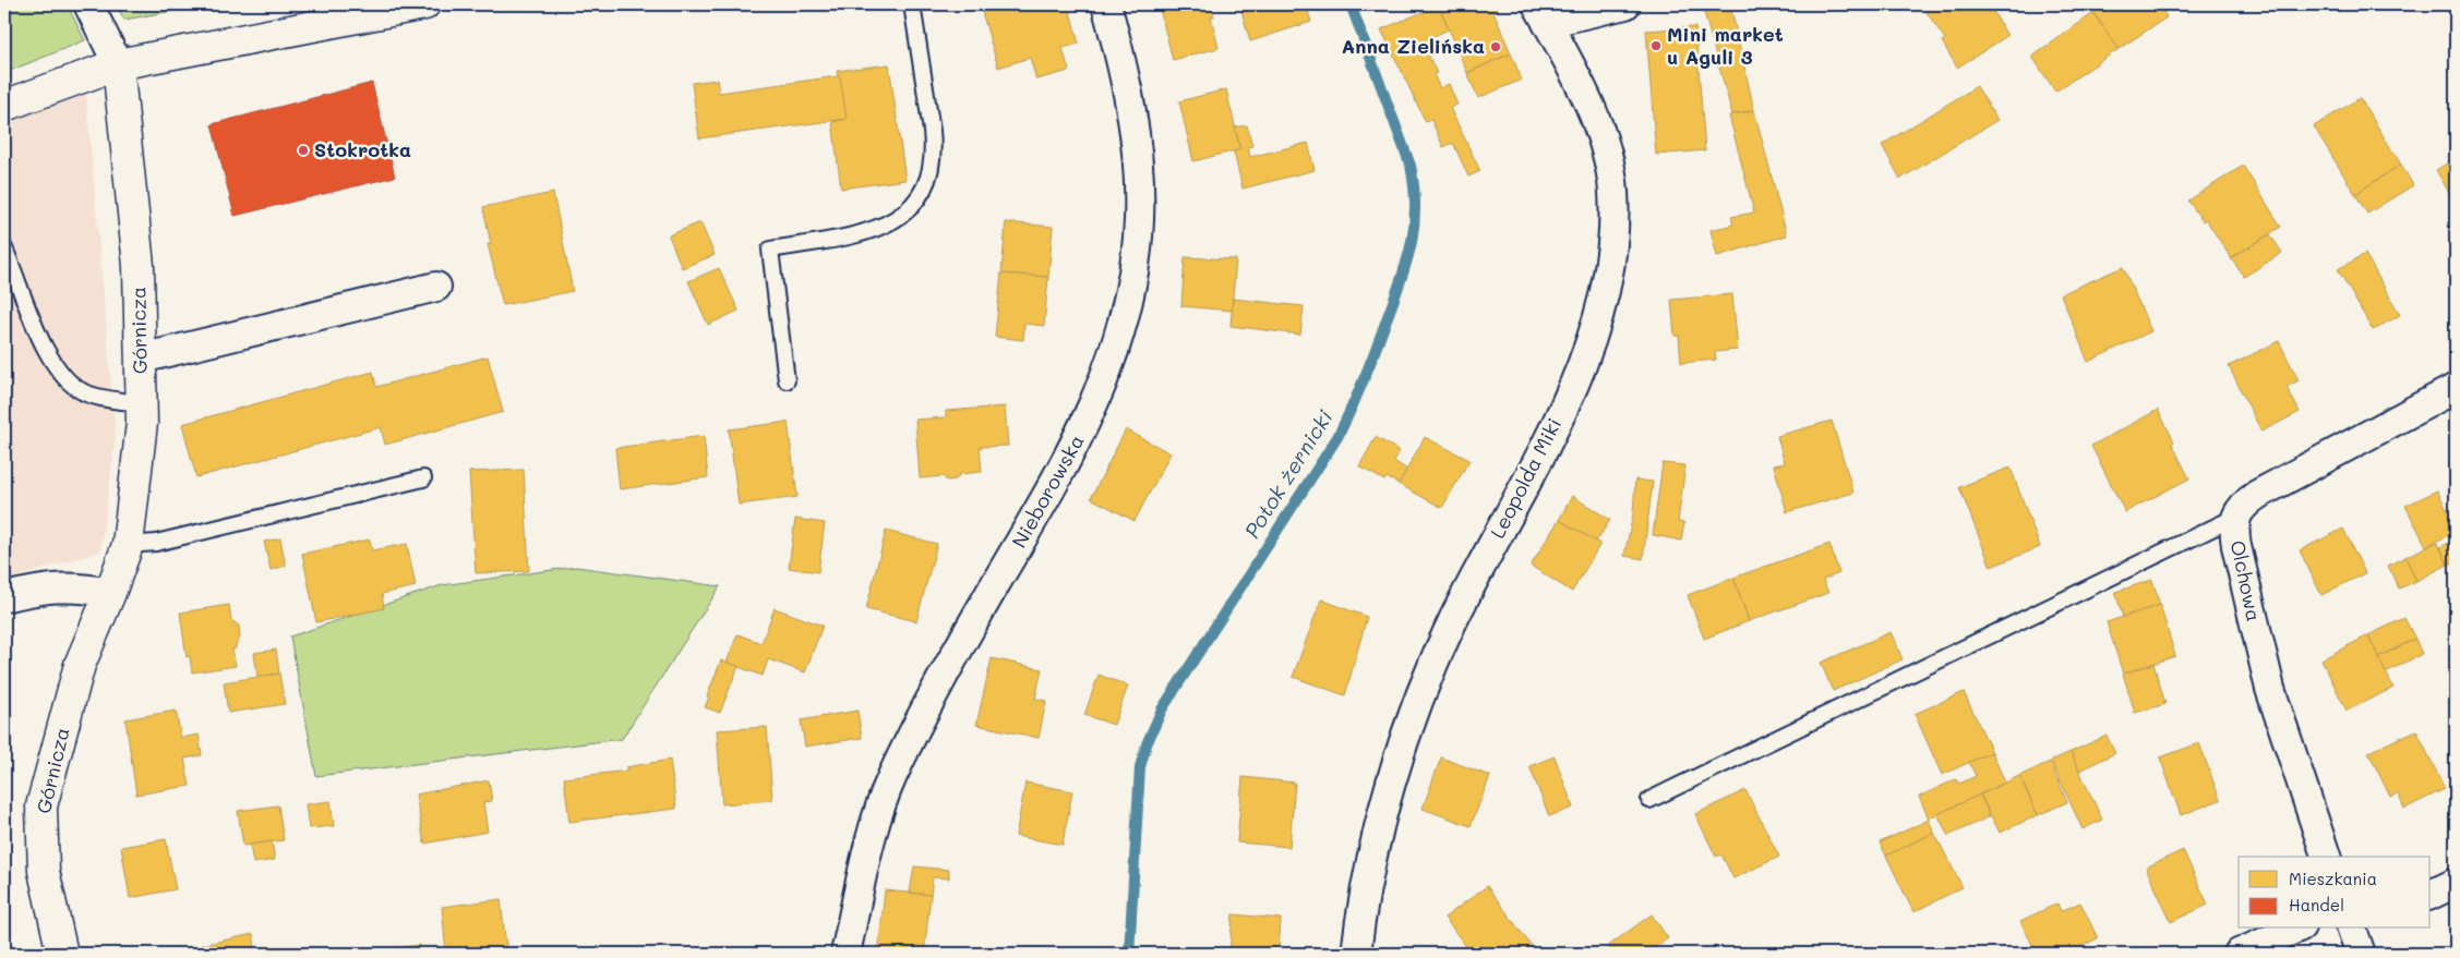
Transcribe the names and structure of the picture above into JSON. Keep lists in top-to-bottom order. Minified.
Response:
{"streets":{"street":["Górnicza","Leopolda Miki","Nieborowska","Olchowa"]},"water":["Potok żernicki"],"places":["Mini market u Aguli 3","Anna Zielińska","Stokrotka"],"legend":["Mieszkania","Handel"]}
